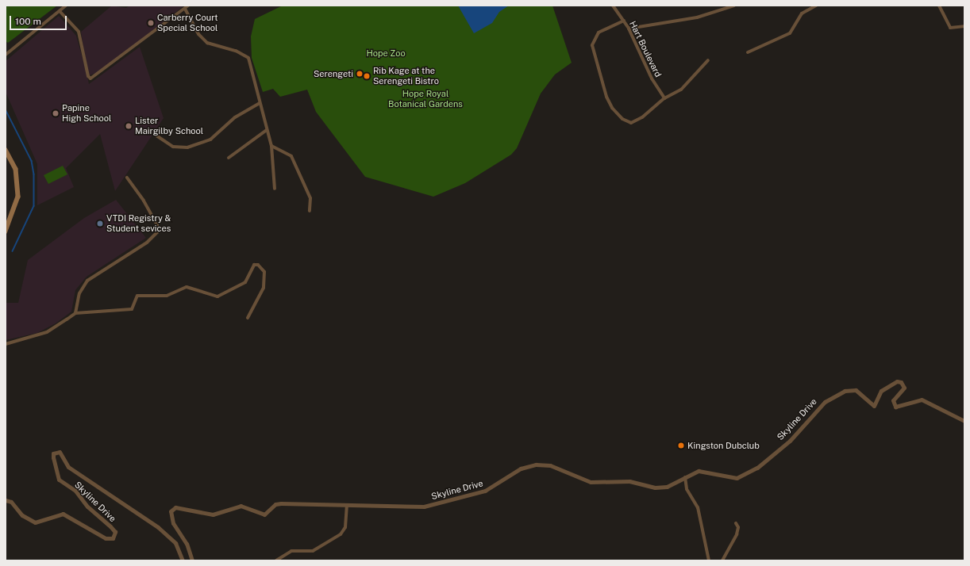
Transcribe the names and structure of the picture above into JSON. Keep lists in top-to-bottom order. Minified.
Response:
{"streets":{"street":["Hart Boulevard","Skyline Drive"]},"parks":["Hope Zoo","Hope Royal Botanical Gardens"],"places":["Carberry Court Special School","Serengeti","Rib Kage at the Serengeti Bistro","Papine High School","Lister Mairgilby School","VTDI Registry & Student sevices","Kingston Dubclub"],"scale_bar":"100 m"}
